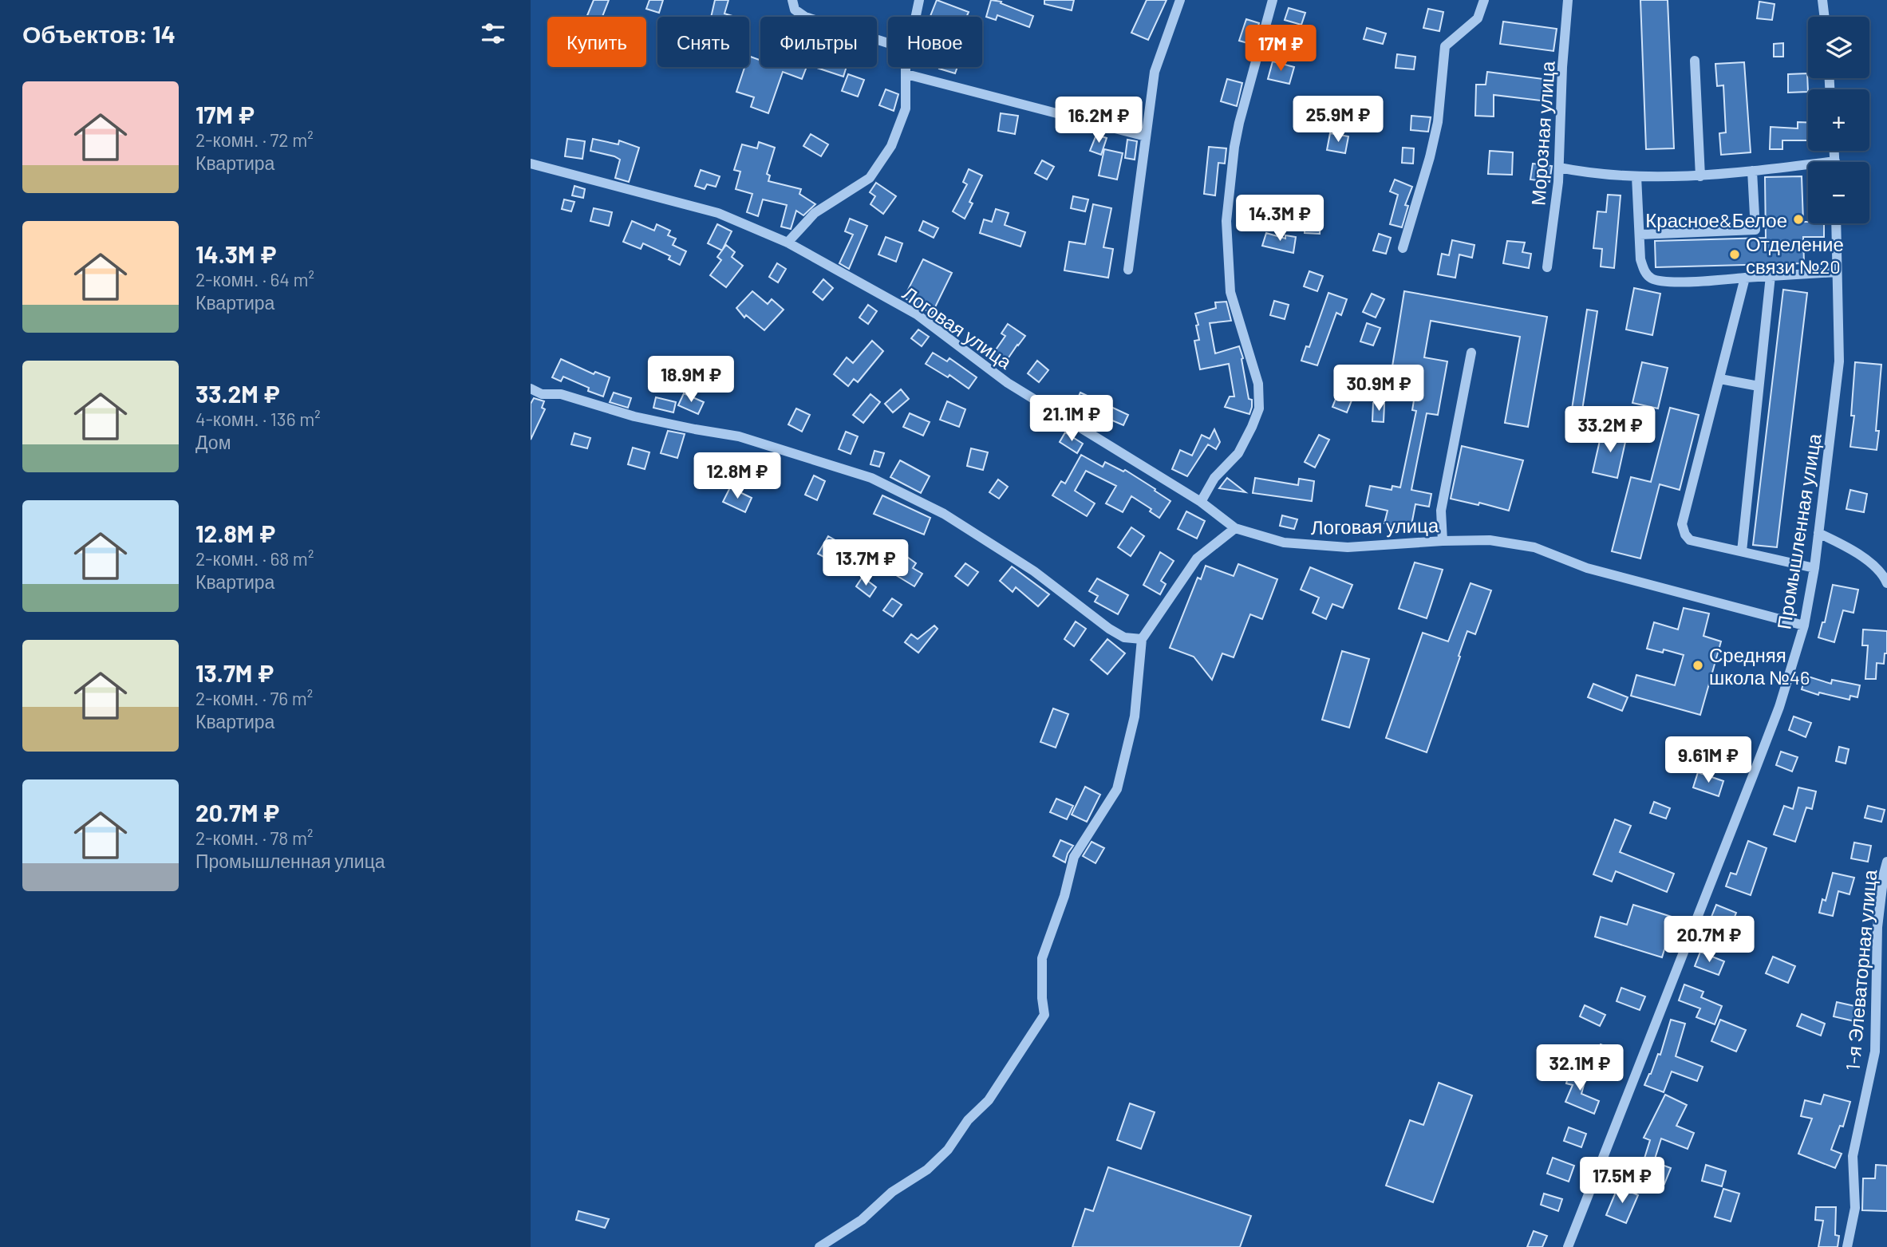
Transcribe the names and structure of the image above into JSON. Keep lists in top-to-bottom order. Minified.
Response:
{"streets":{"street":["Морозная улица","Логовая улица","Промышленная улица","1-я Элеваторная улица"]},"crossings":[["Логовая улица","Промышленная улица"]],"places":["Красное&Белое","Отделение связи №20","Средняя школа №46"],"page":{"heading":"Объектов: 14","map_buttons":["+","−"],"chip":["Купить","Снять","Фильтры","Новое"],"price":["17M ₽","25.9M ₽","16.2M ₽","14.3M ₽","18.9M ₽","30.9M ₽","21.1M ₽","33.2M ₽","12.8M ₽","13.7M ₽","9.61M ₽","20.7M ₽","32.1M ₽","17.5M ₽"],"list":[{"name":"17M ₽","note":"2-комн. · 72 m² · Квартира"},{"name":"14.3M ₽","note":"2-комн. · 64 m² · Квартира"},{"name":"33.2M ₽","note":"4-комн. · 136 m² · Дом"},{"name":"12.8M ₽","note":"2-комн. · 68 m² · Квартира"},{"name":"13.7M ₽","note":"2-комн. · 76 m² · Квартира"},{"name":"20.7M ₽","note":"2-комн. · 78 m² · Промышленная улица"}]}}
